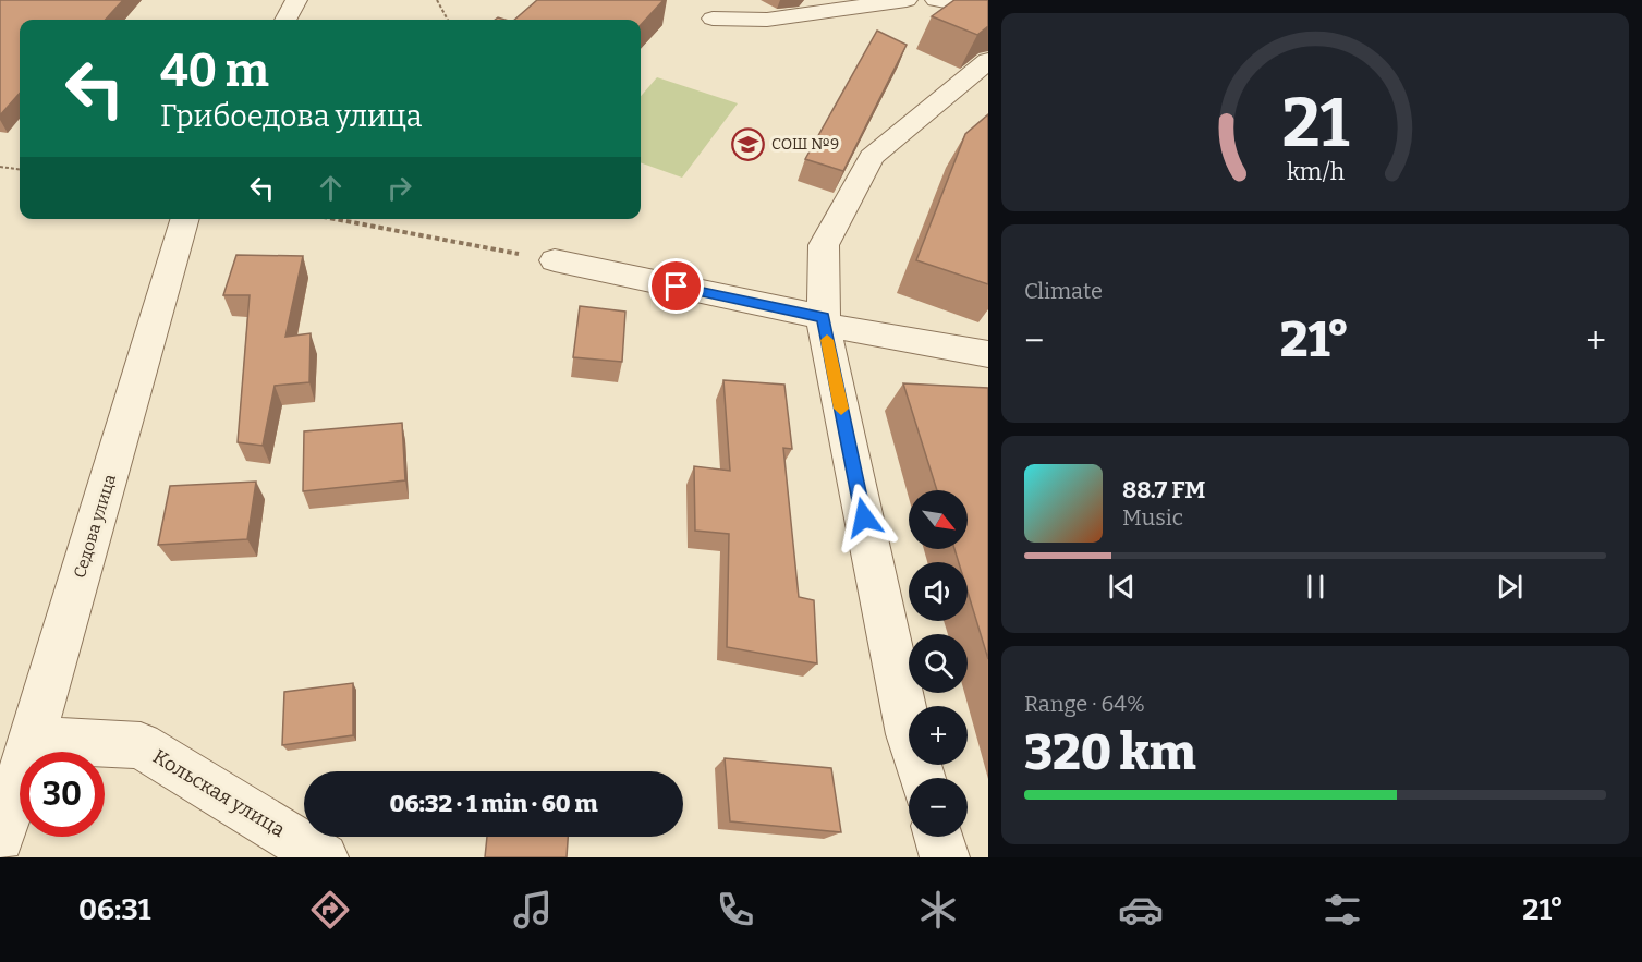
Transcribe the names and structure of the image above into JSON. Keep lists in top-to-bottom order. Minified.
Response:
{"streets":{"street":["Седова улица","Кольская улица"]},"crossings":[["Седова улица","Кольская улица"]],"places":{"school or university":["СОШ №9"]},"north":"bottom right","page":{"turn":["40 m","Грибоедова улица"],"tile":["Climate",["Range · 64%","320 km"]],"heat":["−","21°","+"],"song":["88.7 FM","Music"],"map_buttons":["+","−"],"limit":"30","trip":"06:32 · 1 min · 60 m","tabs":["06:31","21°"],"gauge":["21","km/h"]}}
